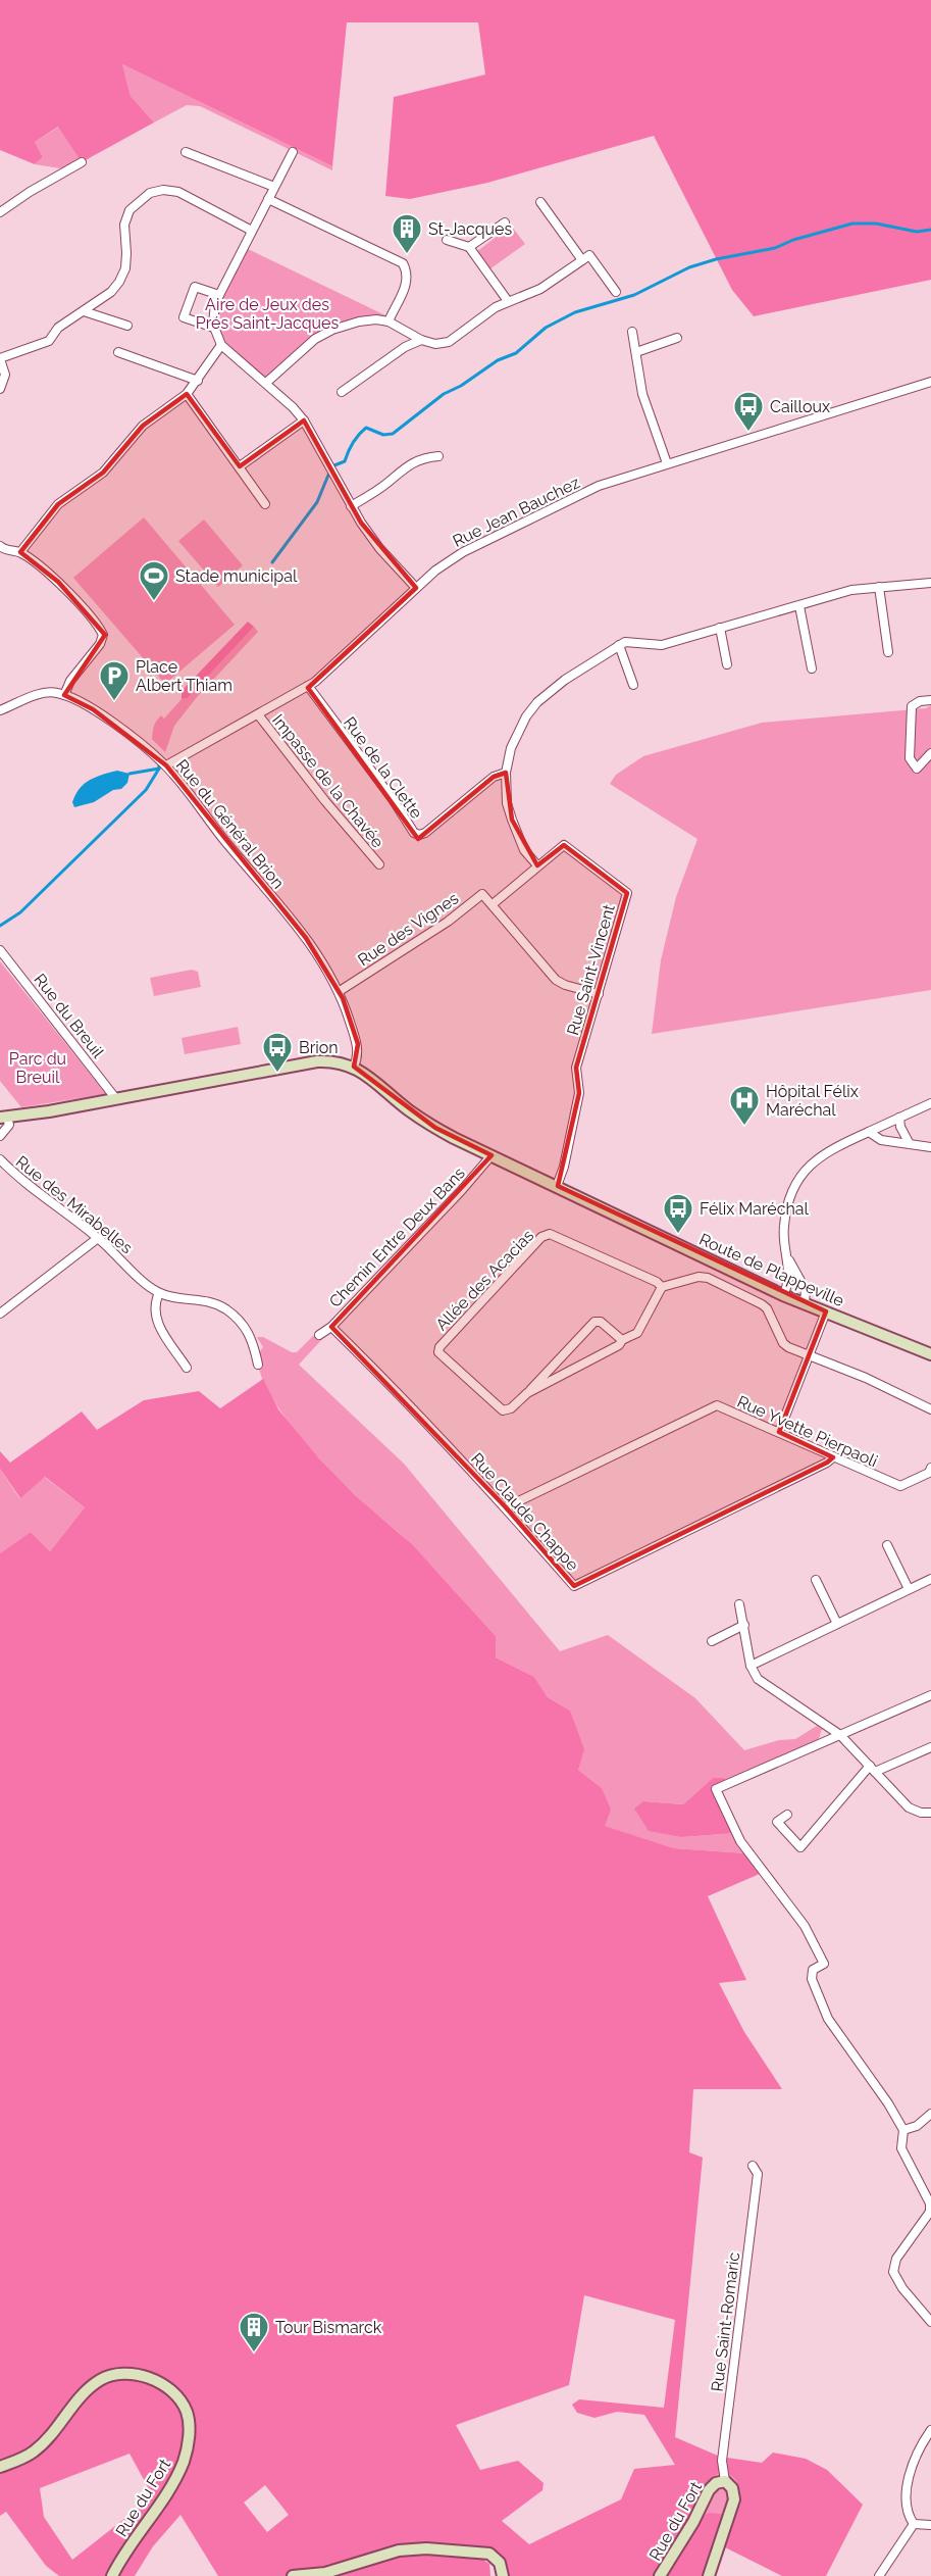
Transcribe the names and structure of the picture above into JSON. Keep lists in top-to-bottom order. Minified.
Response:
{"streets":{"street":["Rue Jean Bauchez","Rue de la Clette","Impasse de la Chavée","Rue du Général Brion","Rue des Vignes","Rue Saint-Vincent","Rue du Breuil","Rue des Mirabelles","Chemin Entre Deux Bans","Route de Plappeville","Allée des Acacias","Rue Yvette Pierpaoli","Rue Claude Chappe","Rue Saint-Romaric","Rue du Fort"]},"crossings":[["Rue Jean Bauchez","Rue de la Clette"],["Rue Jean Bauchez","Impasse de la Chavée"],["Rue Jean Bauchez","Rue du Général Brion"],["Rue du Général Brion","Rue des Vignes"],["Rue du Général Brion","Route de Plappeville"],["Rue des Vignes","Rue Saint-Vincent"],["Rue Saint-Vincent","Route de Plappeville"],["Chemin Entre Deux Bans","Route de Plappeville"],["Chemin Entre Deux Bans","Rue Claude Chappe"],["Rue Yvette Pierpaoli","Rue Claude Chappe"],["Rue Saint-Romaric","Rue du Fort"]],"parks":["Aire de Jeux des Prés Saint-Jacques","Parc du Breuil"],"places":{"building":["St-Jacques","Tour Bismarck"],"bus stop":["Cailloux","Brion","Félix Maréchal"],"sports":["Stade municipal"],"parking":["Place Albert Thiam"],"hospital":["Hôpital Félix Maréchal"]}}
